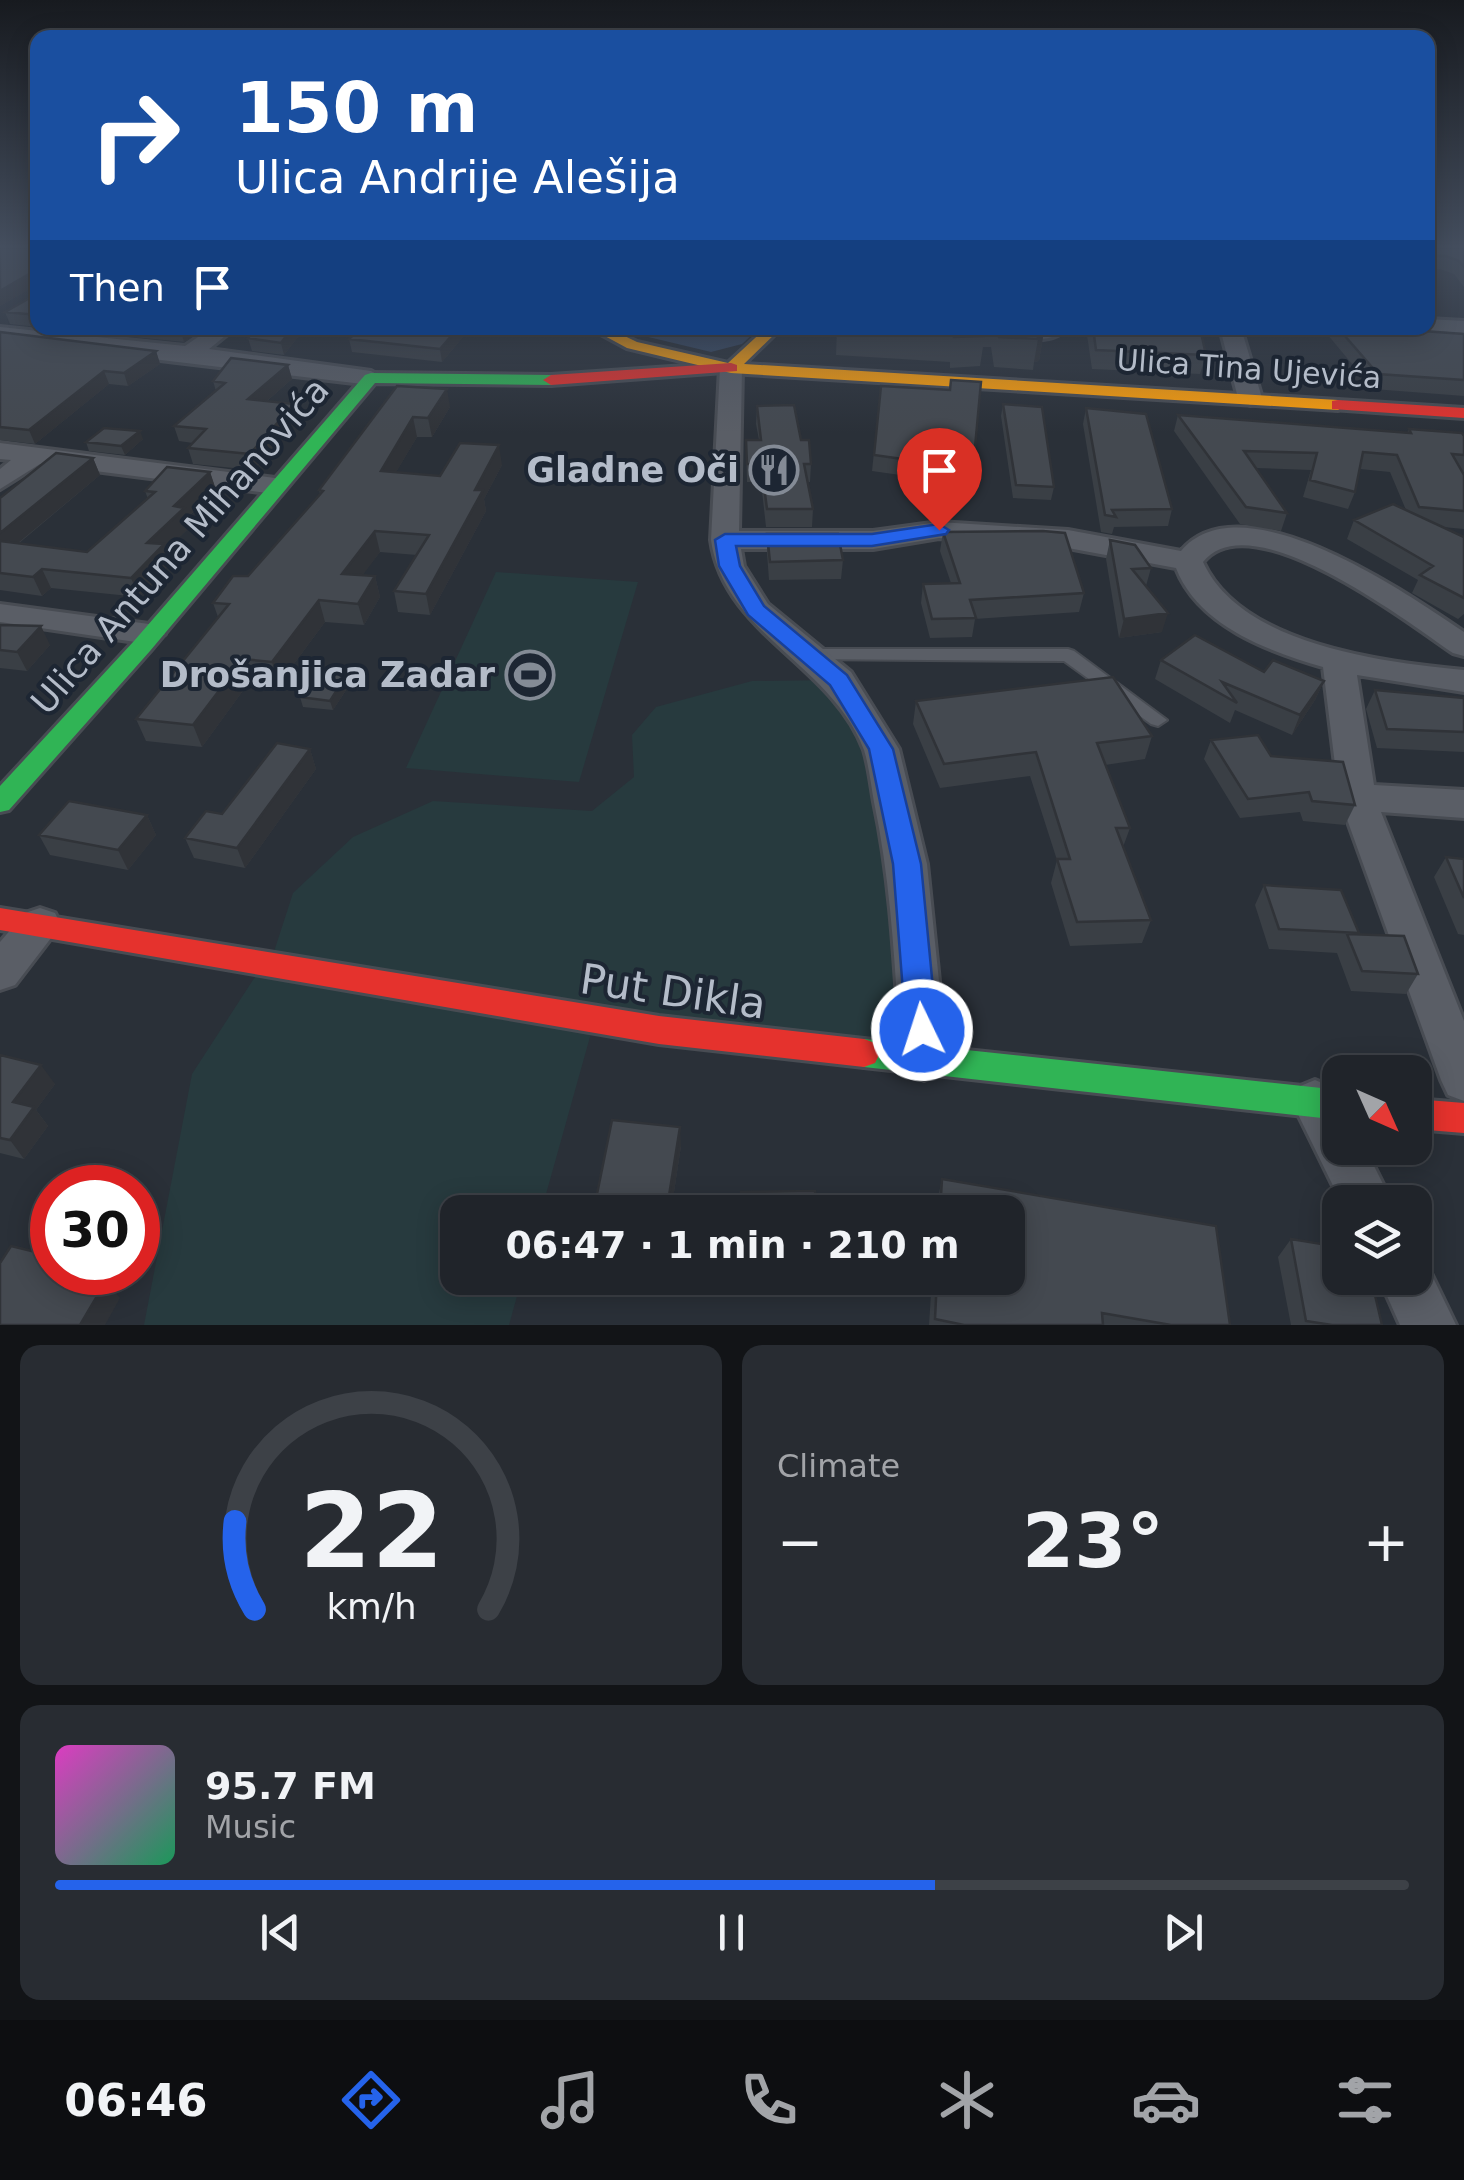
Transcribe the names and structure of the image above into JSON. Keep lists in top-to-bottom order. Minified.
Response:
{"streets":{"street":["Ulica Tina Ujevića","Ulica Antuna Mihanovića","Put Dikla"]},"crossings":[["Ulica Tina Ujevića","Ulica Antuna Mihanovića"]],"places":{"restaurant":["Gladne Oči"],"sports":["Drošanjica Zadar"]},"north":"bottom right","page":{"turn":["150 m","Ulica Andrije Alešija"],"then":"Then","limit":"30","trip":"06:47 · 1 min · 210 m","tile":"Climate","heat":["−","23°","+"],"song":["95.7 FM","Music"],"tabs":"06:46","gauge":["22","km/h"]}}
